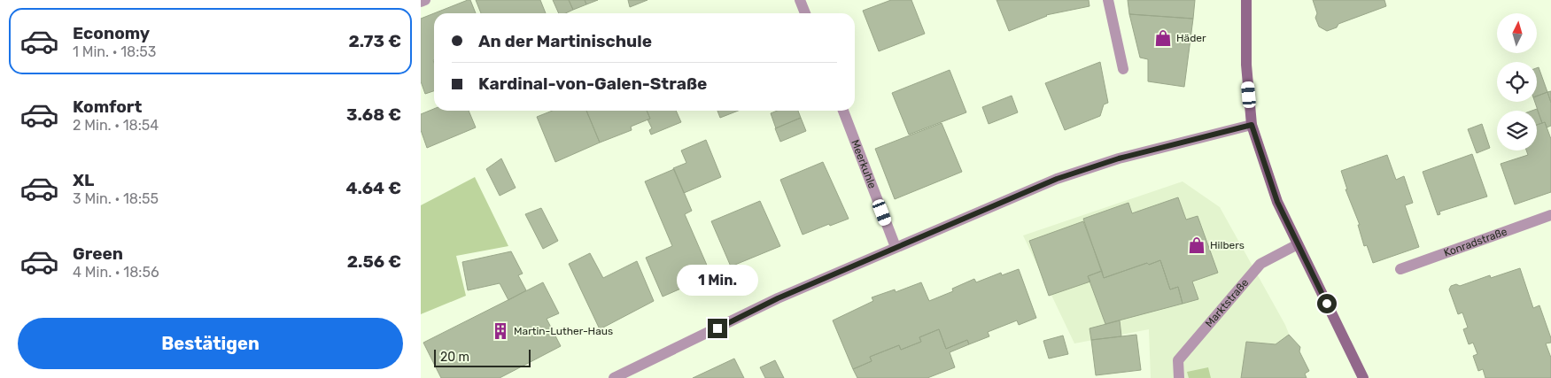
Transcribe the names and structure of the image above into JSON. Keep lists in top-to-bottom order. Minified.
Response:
{"streets":{"street":["Meerkuhle","Konradstraße","Marktstraße"]},"places":{"shop":["Häder","Hilbers"],"building":["Martin-Luther-Haus"]},"scale_bar":"20 m","north":"top","page":{"list":[{"name":"Economy","note":"1 Min. · 18:53","value":"2.73 €"},{"name":"Komfort","note":"2 Min. · 18:54","value":"3.68 €"},{"name":"XL","note":"3 Min. · 18:55","value":"4.64 €"},{"name":"Green","note":"4 Min. · 18:56","value":"2.56 €"}],"banner":["An der Martinischule","Kardinal-von-Galen-Straße"],"bubble":"1 Min.","buttons":"Bestätigen","scale":"20 m"}}
